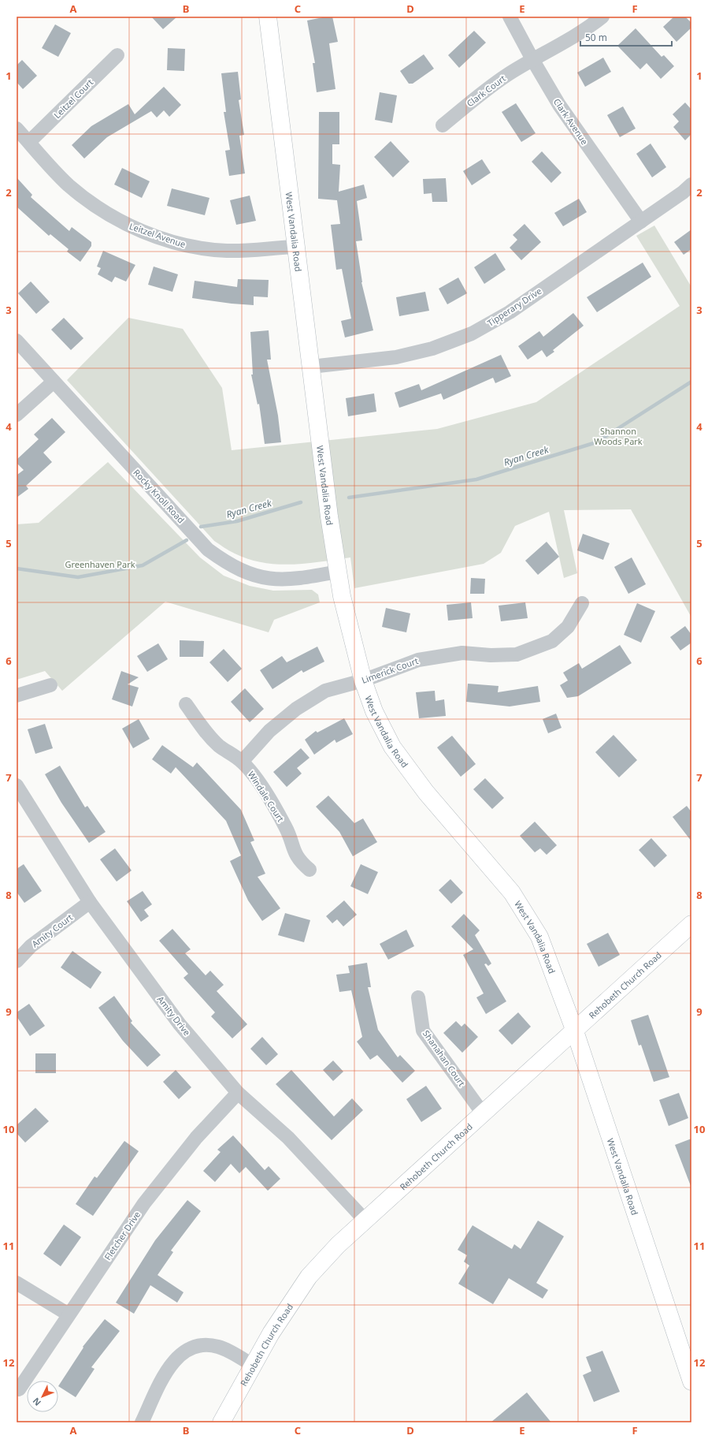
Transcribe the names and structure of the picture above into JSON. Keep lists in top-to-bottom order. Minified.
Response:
{"streets":{"main road":["West Vandalia Road","Rehobeth Church Road"],"street":["Clark Court","Leitzel Court","Clark Avenue","Leitzel Avenue","Tipperary Drive","Rocky Knoll Road","Limerick Court","Windale Court","Amity Court","Amity Drive","Shanahan Court","Fletcher Drive"]},"crossings":[["Clark Court","Clark Avenue"],["Leitzel Court","Leitzel Avenue"],["Clark Avenue","Tipperary Drive"],["West Vandalia Road","Leitzel Avenue"],["West Vandalia Road","Tipperary Drive"],["West Vandalia Road","Rocky Knoll Road"],["West Vandalia Road","Limerick Court"],["West Vandalia Road","Rehobeth Church Road"],["Limerick Court","Windale Court"],["Amity Court","Amity Drive"],["Rehobeth Church Road","Amity Drive"],["Rehobeth Church Road","Shanahan Court"],["Amity Drive","Fletcher Drive"]],"water":["Ryan Creek"],"parks":["Shannon Woods Park","Greenhaven Park"],"scale_bar":"50 m","north":"bottom left","grid":{"columns":["A","B","C","D","E","F"],"rows":["1","2","3","4","5","6","7","8","9","10","11","12"]}}
